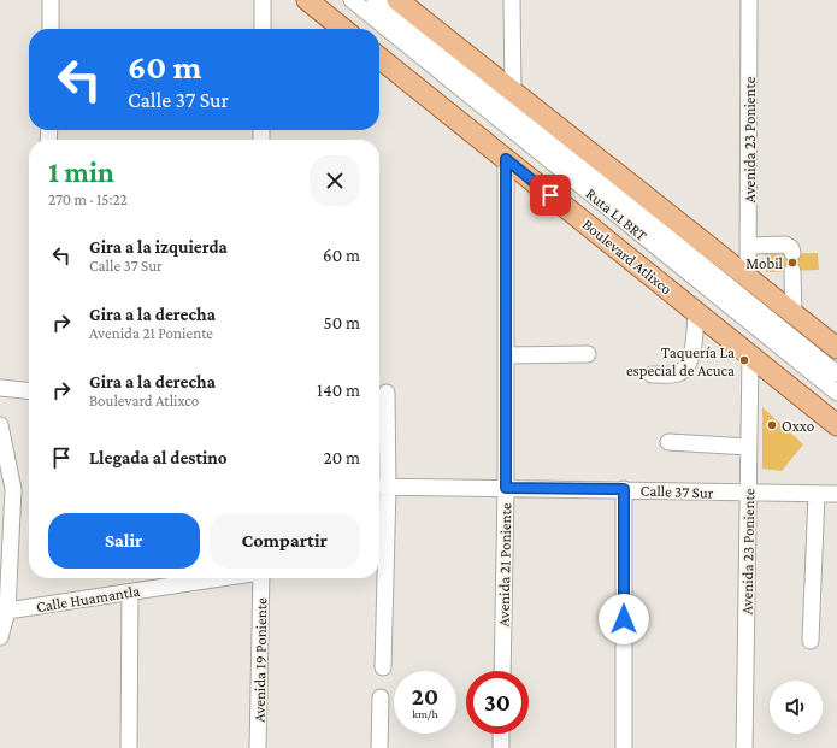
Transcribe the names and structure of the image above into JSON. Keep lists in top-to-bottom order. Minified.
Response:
{"streets":{"main road":["Boulevard Atlixco"],"street":["Avenida 23 Poniente","Ruta L1 BRT","Calle 37 Sur","Avenida 21 Poniente","Calle Huamantla","Avenida 19 Poniente"]},"crossings":[["Avenida 23 Poniente","Boulevard Atlixco"],["Avenida 23 Poniente","Calle 37 Sur"],["Boulevard Atlixco","Avenida 21 Poniente"],["Calle 37 Sur","Avenida 21 Poniente"]],"places":["Mobil","Taquería La especial de Acuca","Oxxo"],"page":{"turn":["60 m","Calle 37 Sur"],"heading":["1 min","270 m · 15:22"],"list":[{"name":"Gira a la izquierda","note":"Calle 37 Sur","value":"60 m"},{"name":"Gira a la derecha","note":"Avenida 21 Poniente","value":"50 m"},{"name":"Gira a la derecha","note":"Boulevard Atlixco","value":"140 m"},{"name":"Llegada al destino","value":"20 m"}],"buttons":["Salir","Compartir"],"speed":"20 km/h","limit":"30"}}
